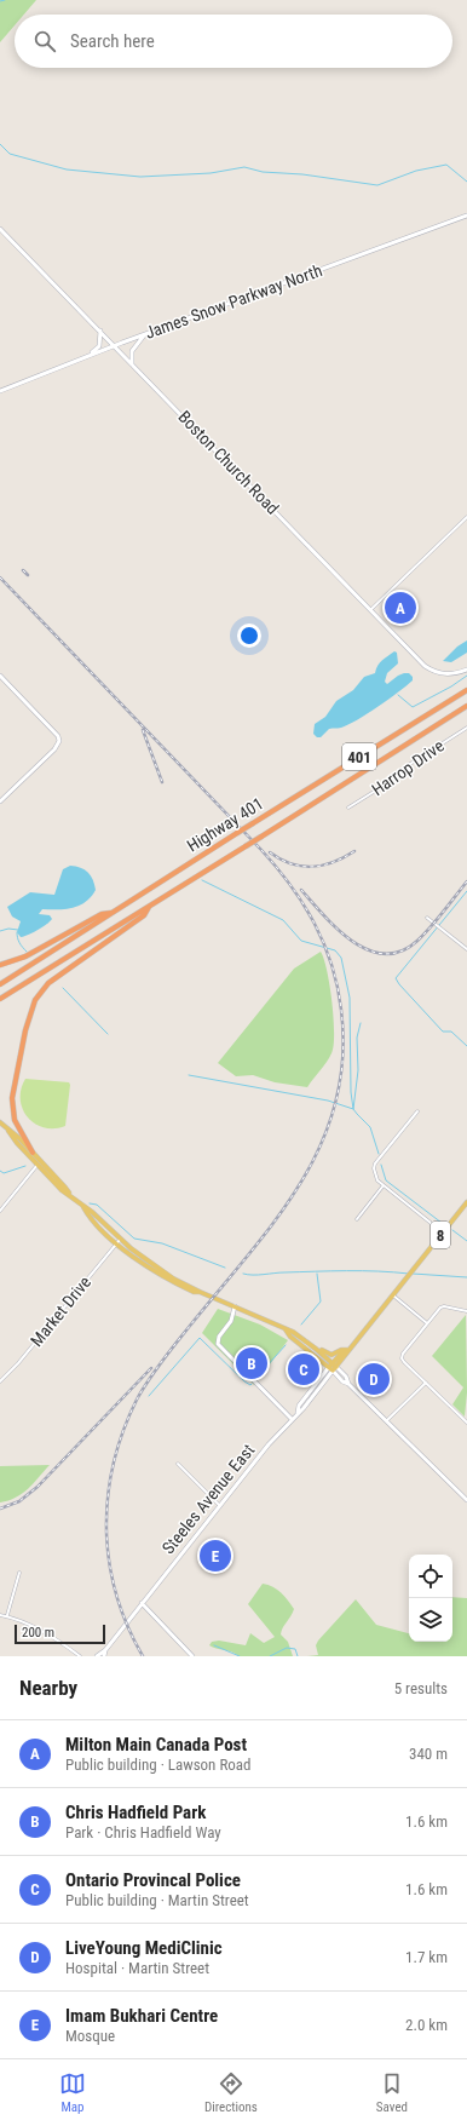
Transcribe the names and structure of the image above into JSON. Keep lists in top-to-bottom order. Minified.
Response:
{"streets":{"highway":["401","Highway 401"],"main road":["8","Steeles Avenue East"],"street":["James Snow Parkway North","Boston Church Road","Harrop Drive","Market Drive"]},"crossings":[["James Snow Parkway North","Boston Church Road"],["8","Steeles Avenue East"]],"scale_bar":"200 m","page":{"search":"Search here","pins":["A","B","C","D","E"],"scale":"200 m","heading":["Nearby","5 results"],"list":[{"mark":"A","name":"Milton Main Canada Post","note":"Public building · Lawson Road","value":"340 m"},{"mark":"B","name":"Chris Hadfield Park","note":"Park · Chris Hadfield Way","value":"1.6 km"},{"mark":"C","name":"Ontario Provincal Police","note":"Public building · Martin Street","value":"1.6 km"},{"mark":"D","name":"LiveYoung MediClinic","note":"Hospital · Martin Street","value":"1.7 km"},{"mark":"E","name":"Imam Bukhari Centre","note":"Mosque","value":"2.0 km"}],"nav":["Map","Directions","Saved"]}}
